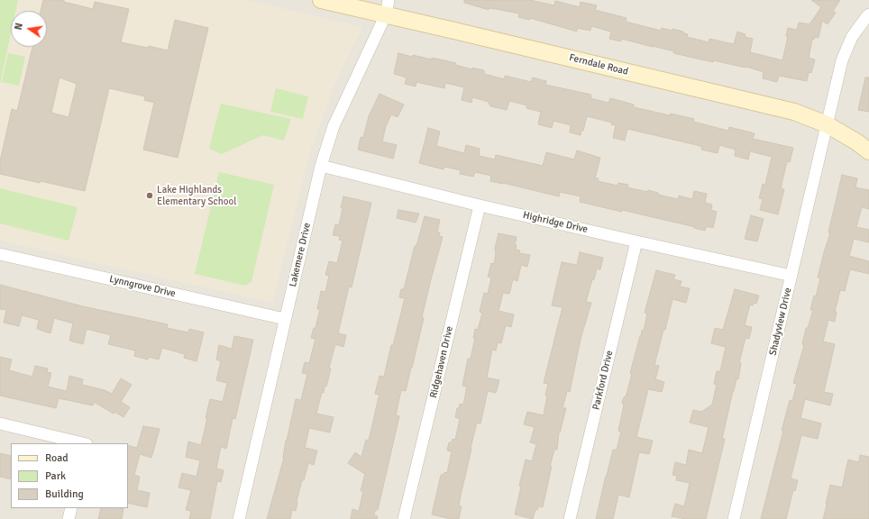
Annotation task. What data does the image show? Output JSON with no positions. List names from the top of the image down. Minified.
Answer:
{"streets":{"street":["Ferndale Road","Highridge Drive","Lakemere Drive","Lynngrove Drive","Shadyview Drive","Ridgehaven Drive","Parkford Drive"]},"crossings":[["Ferndale Road","Lakemere Drive"],["Ferndale Road","Shadyview Drive"],["Highridge Drive","Lakemere Drive"],["Highridge Drive","Shadyview Drive"],["Highridge Drive","Ridgehaven Drive"],["Highridge Drive","Parkford Drive"],["Lakemere Drive","Lynngrove Drive"]],"places":["Lake Highlands Elementary School"],"legend":["Road","Park","Building"],"north":"left"}
